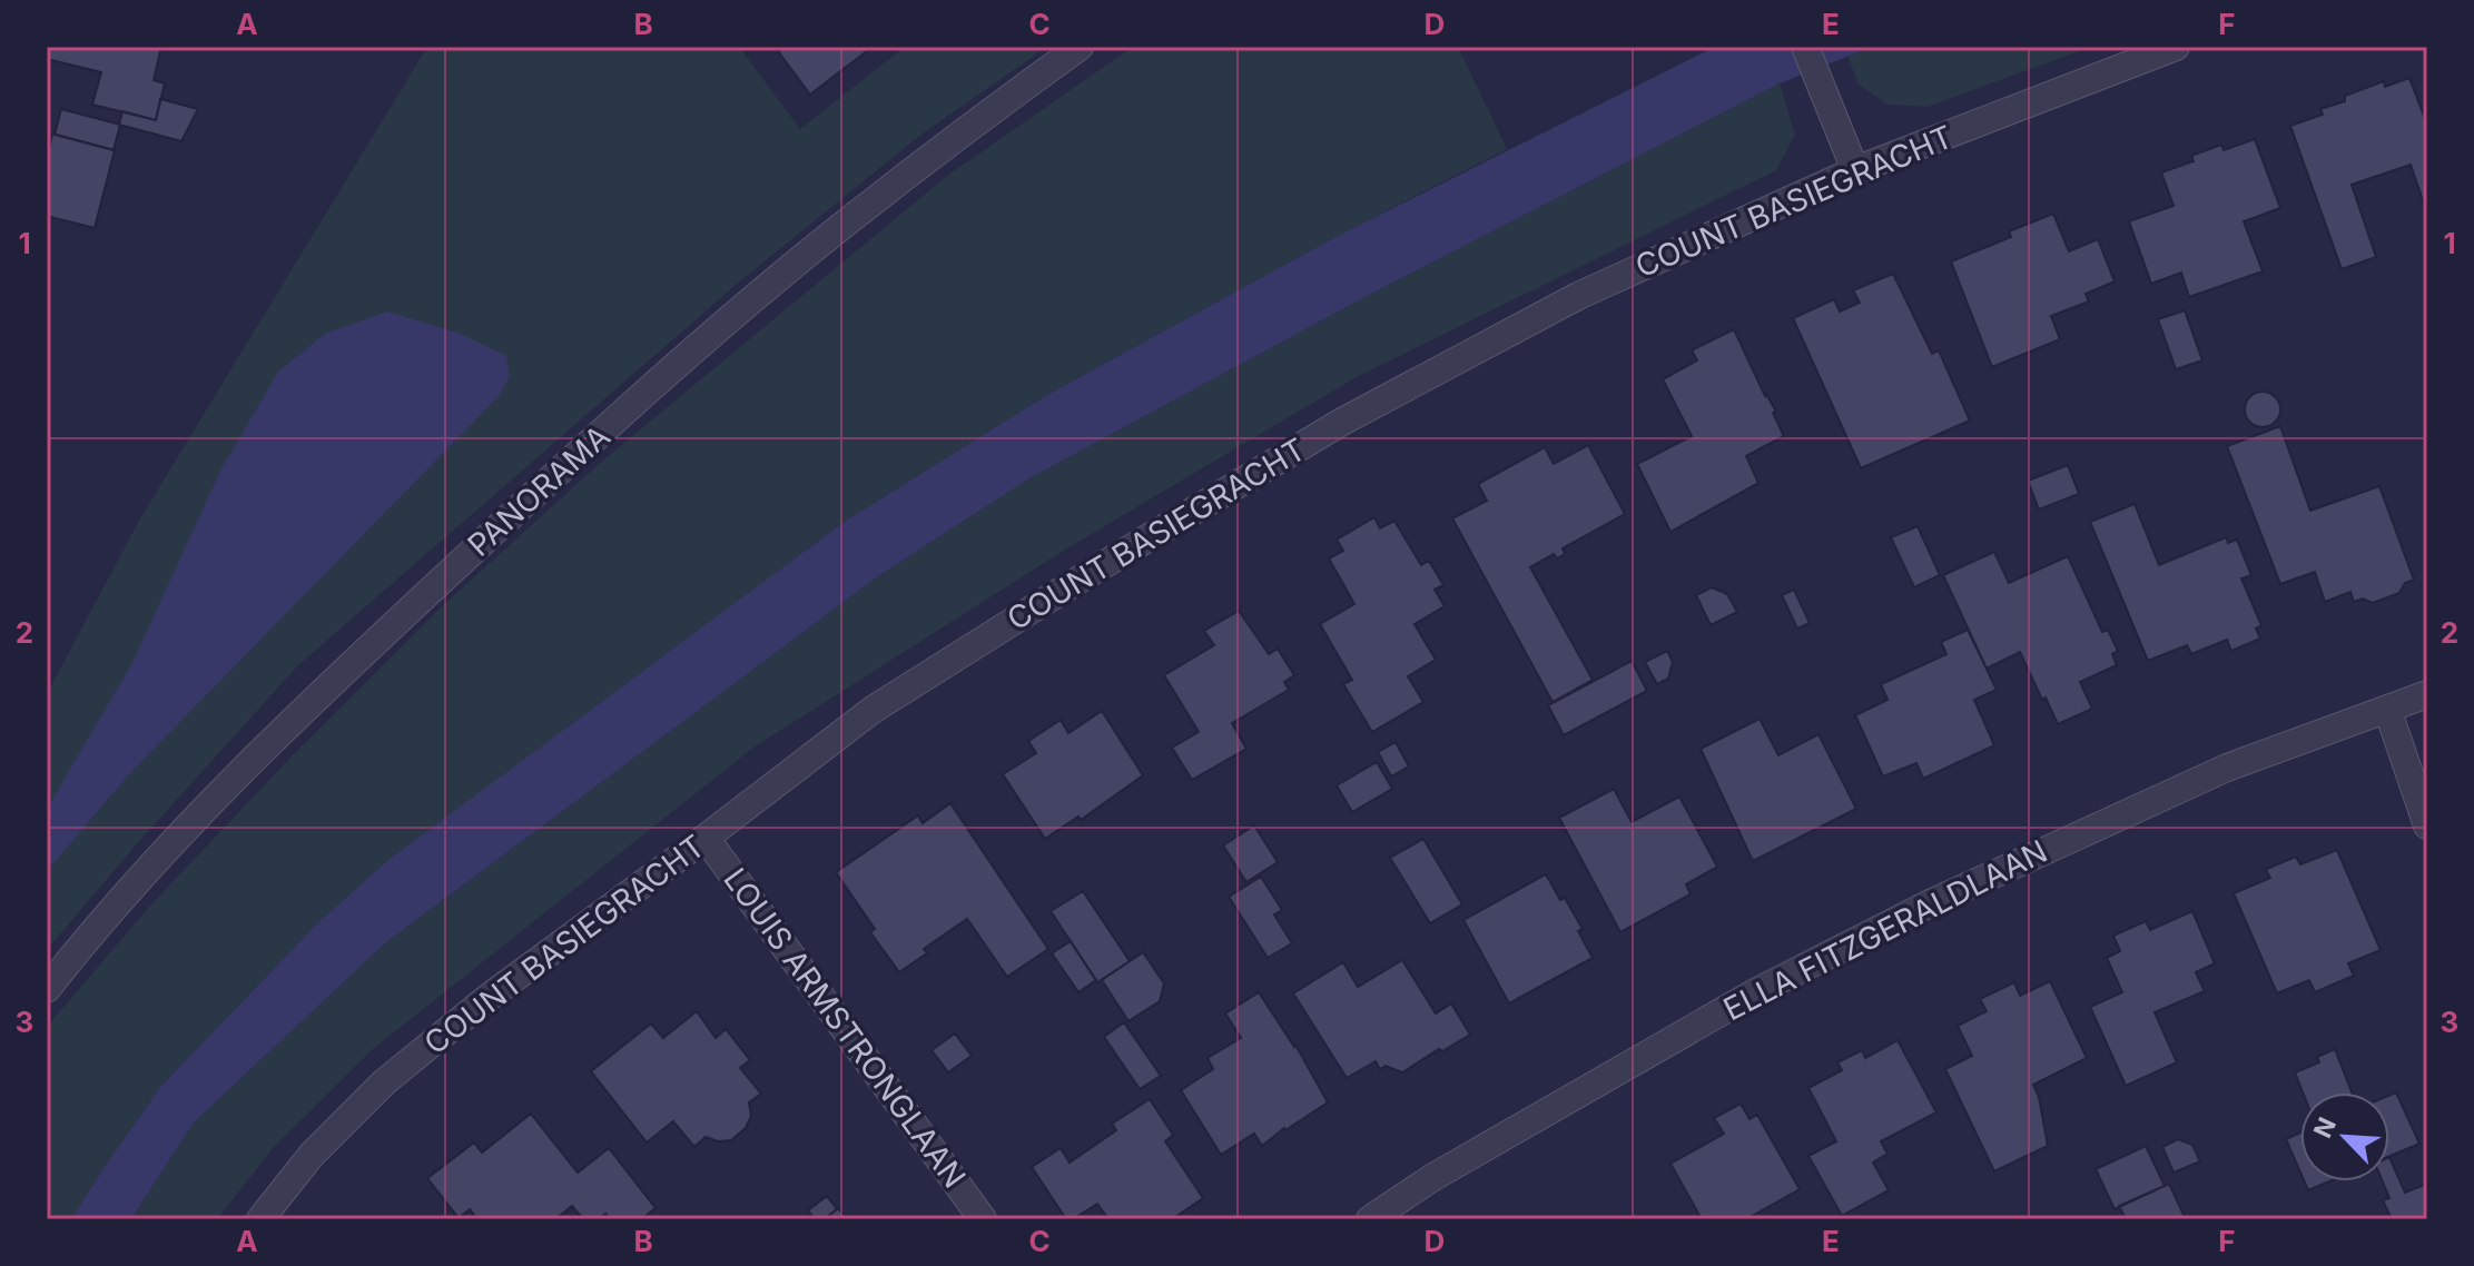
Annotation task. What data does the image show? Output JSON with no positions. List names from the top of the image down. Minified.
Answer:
{"streets":{"street":["COUNT BASIEGRACHT","PANORAMA","ELLA FITZGERALDLAAN","LOUIS ARMSTRONGLAAN"]},"crossings":[["COUNT BASIEGRACHT","LOUIS ARMSTRONGLAAN"]],"north":"top left","grid":{"columns":["A","B","C","D","E","F"],"rows":["1","2","3"]}}
